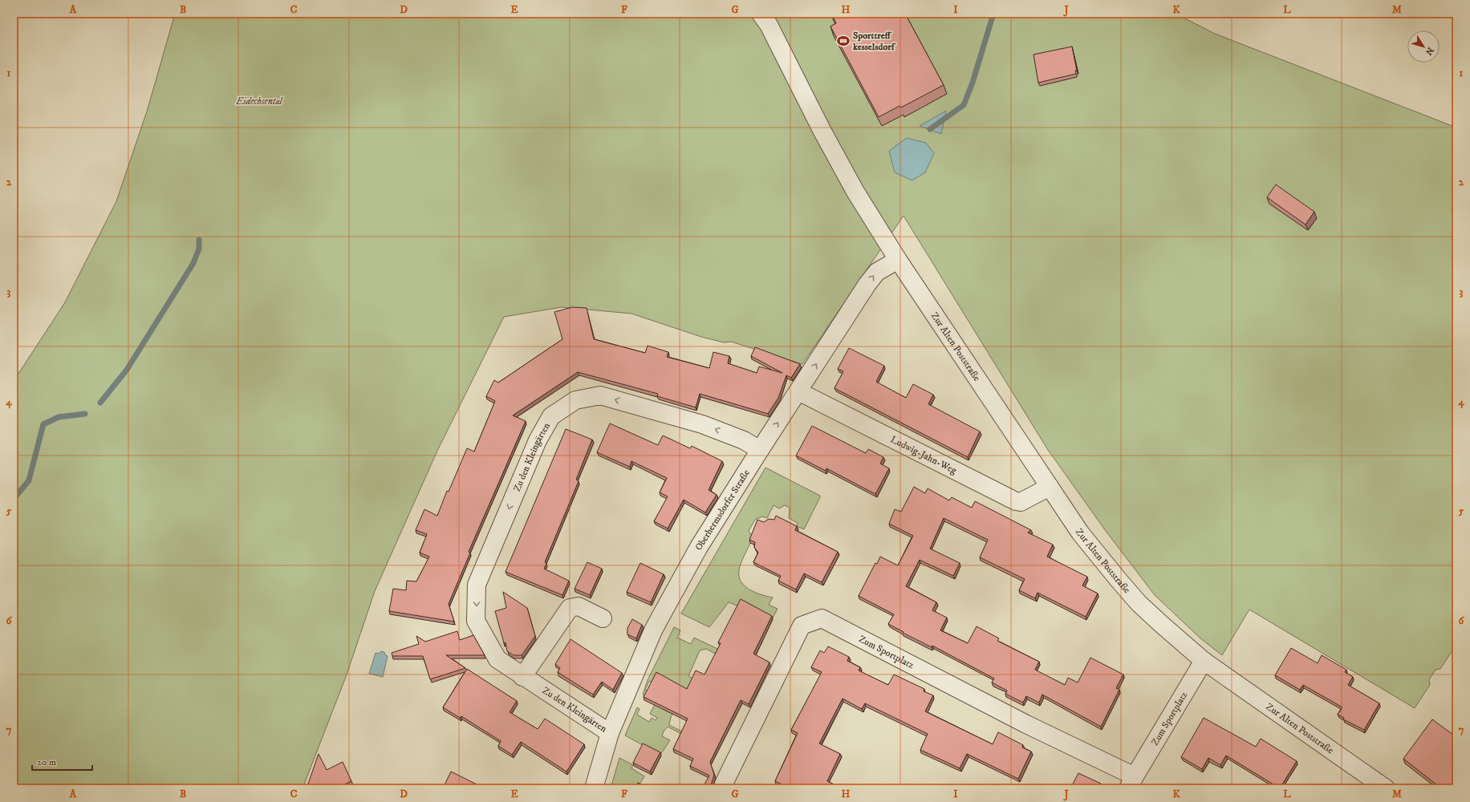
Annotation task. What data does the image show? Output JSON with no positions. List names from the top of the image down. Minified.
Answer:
{"streets":{"street":["Zur Alten Poststraße","Ludwig-Jahn-Weg","Zu den Kleingärten","Oberhermsdorfer Straße","Zum Sportplatz"]},"crossings":[["Zur Alten Poststraße","Ludwig-Jahn-Weg"],["Zur Alten Poststraße","Oberhermsdorfer Straße"],["Zur Alten Poststraße","Zum Sportplatz"],["Ludwig-Jahn-Weg","Oberhermsdorfer Straße"],["Zu den Kleingärten","Oberhermsdorfer Straße"]],"one_way":["Oberhermsdorfer Straße"],"parks":["Eidechsental"],"places":{"sports":["Sporttreff kesselsdorf"]},"scale_bar":"20 m","north":"bottom right","grid":{"columns":["A","B","C","D","E","F","G","H","I","J","K","L","M"],"rows":["1","2","3","4","5","6","7"]}}
